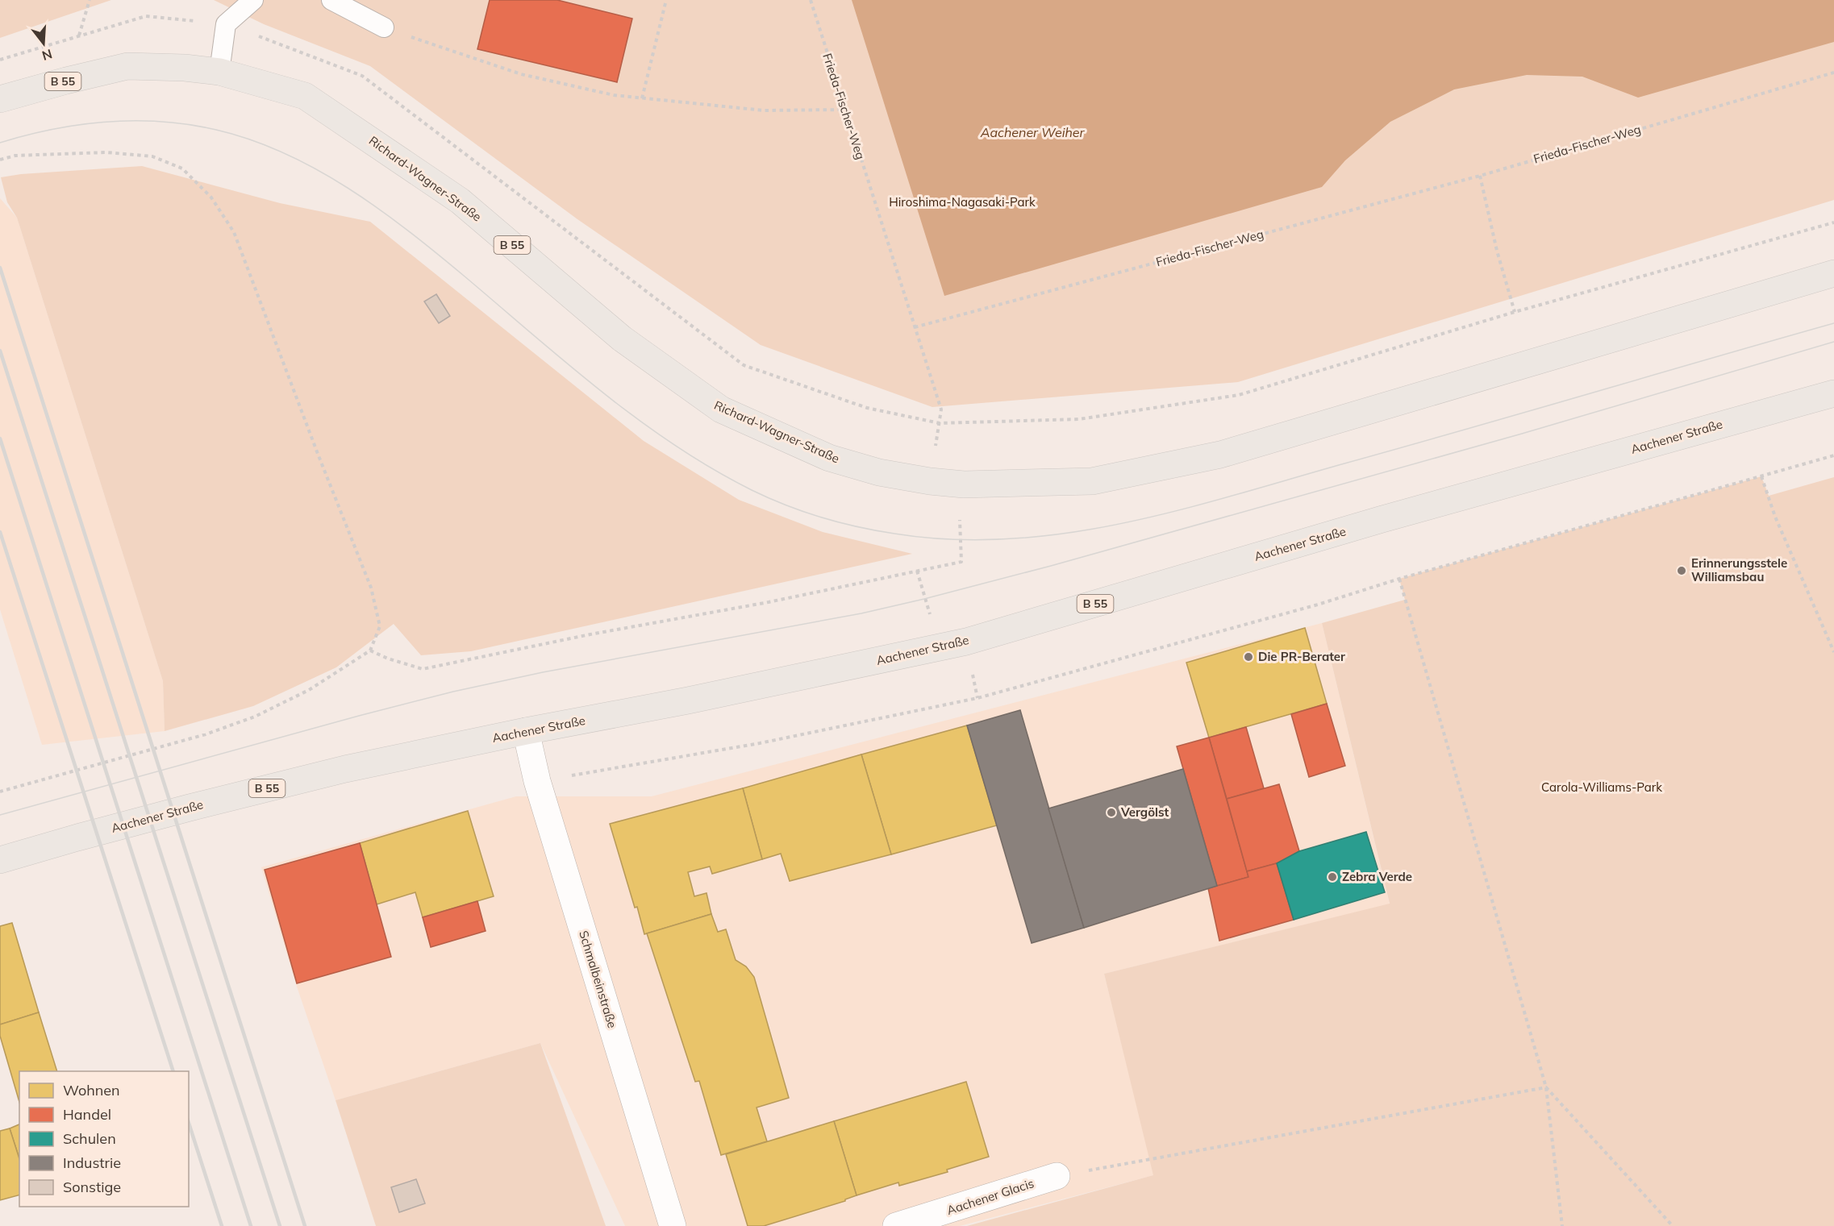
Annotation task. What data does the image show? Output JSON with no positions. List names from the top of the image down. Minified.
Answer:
{"streets":{"main road":["B 55","Richard-Wagner-Straße","Aachener Straße"],"street":["Schmalbeinstraße","Aachener Glacis"],"path":["Frieda-Fischer-Weg"]},"crossings":[["Aachener Straße","Schmalbeinstraße"]],"water":["Aachener Weiher"],"parks":["Hiroshima-Nagasaki-Park","Carola-Williams-Park"],"places":["Erinnerungsstele Williamsbau","Die PR-Berater","Vergölst","Zebra Verde"],"legend":["Wohnen","Handel","Schulen","Industrie","Sonstige"],"north":"bottom"}
